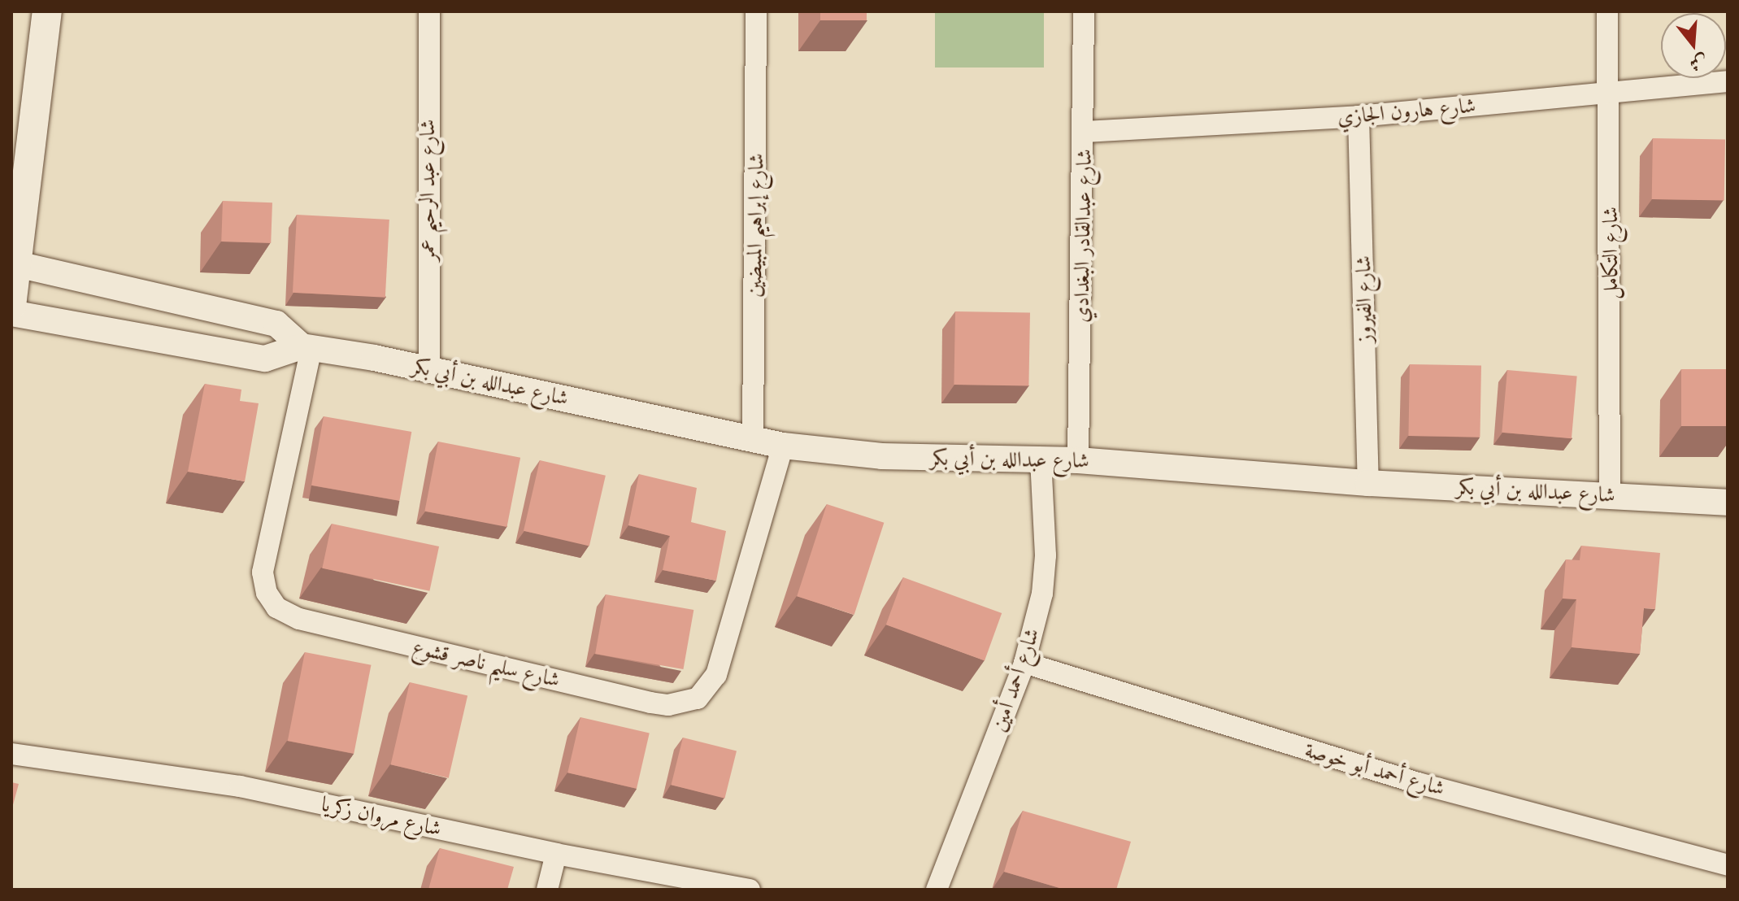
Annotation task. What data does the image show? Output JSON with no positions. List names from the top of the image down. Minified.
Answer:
{"streets":{"street":["شارع هارون الجازي","شارع عبد الرحيم عمر","شارع إبراهيم المبيضين","شارع عبدالقادر البغدادي","شارع التكامل","شارع الفيروز","شارع عبدالله بن أبي بكر","شارع سليم ناصر قشوع","شارع أحمد أمين","شارع أحمد أبو خوصة","شارع مروان زكريا"]},"crossings":[["شارع هارون الجازي","شارع عبدالقادر البغدادي"],["شارع هارون الجازي","شارع التكامل"],["شارع هارون الجازي","شارع الفيروز"],["شارع عبد الرحيم عمر","شارع عبدالله بن أبي بكر"],["شارع إبراهيم المبيضين","شارع عبدالله بن أبي بكر"],["شارع عبدالقادر البغدادي","شارع عبدالله بن أبي بكر"],["شارع التكامل","شارع عبدالله بن أبي بكر"],["شارع الفيروز","شارع عبدالله بن أبي بكر"],["شارع عبدالله بن أبي بكر","شارع سليم ناصر قشوع"],["شارع عبدالله بن أبي بكر","شارع أحمد أمين"],["شارع أحمد أمين","شارع أحمد أبو خوصة"]],"north":"bottom"}
